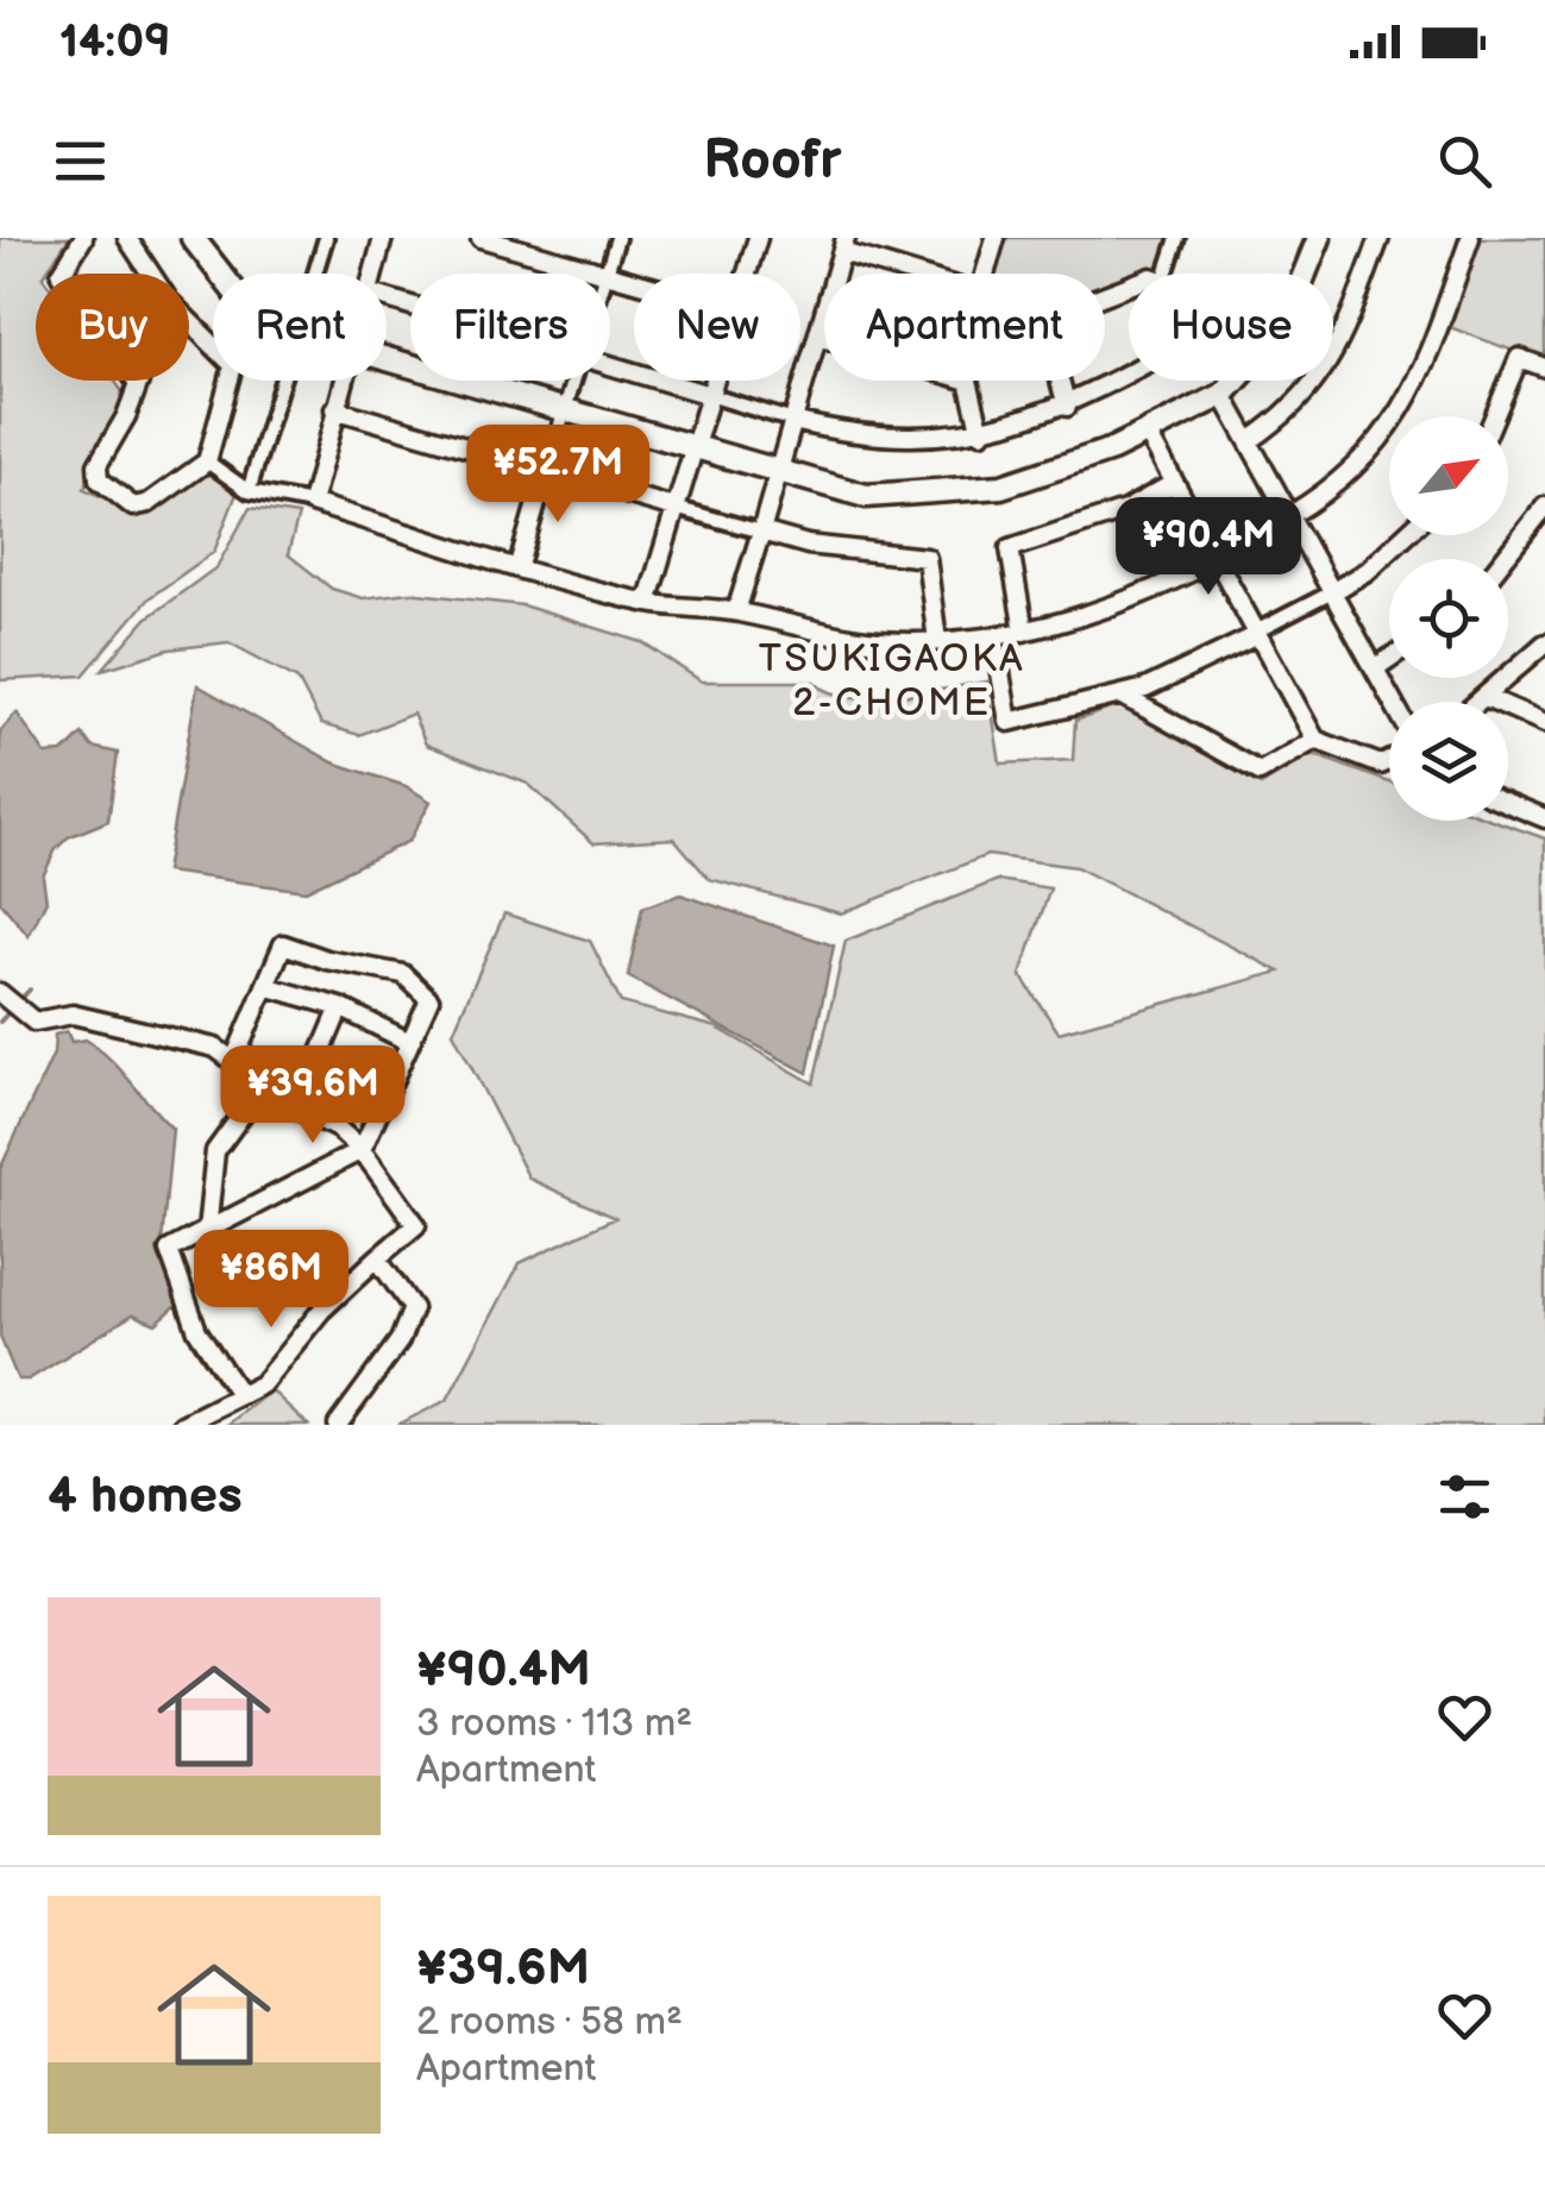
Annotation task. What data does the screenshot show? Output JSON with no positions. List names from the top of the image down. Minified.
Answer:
{"districts":["TSUKIGAOKA 2-CHOME"],"north":"top right","page":{"status":"14:09","header":"Roofr","chip":["Buy","Rent","Filters","New","Apartment","House"],"price":["¥52.7M","¥90.4M","¥39.6M","¥86M"],"heading":"4 homes","list":[{"name":"¥90.4M","note":"3 rooms · 113 m² · Apartment"},{"name":"¥39.6M","note":"2 rooms · 58 m² · Apartment"}]}}
